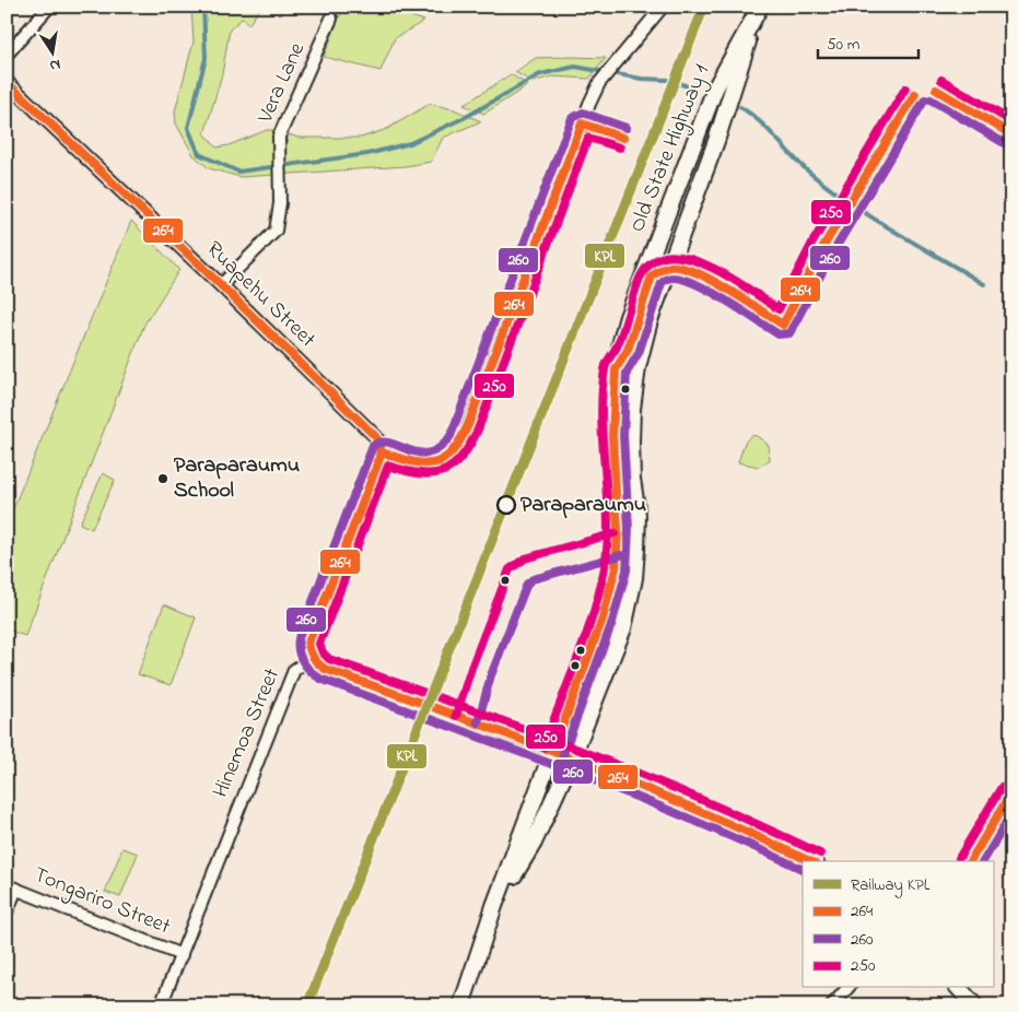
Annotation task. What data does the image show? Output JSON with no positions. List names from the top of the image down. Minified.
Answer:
{"streets":{"main road":["Old State Highway 1"],"street":["Vera Lane","Ruapehu Street","Hinemoa Street","Tongariro Street"]},"crossings":[["Vera Lane","Ruapehu Street"],["Ruapehu Street","Hinemoa Street"],["Hinemoa Street","Tongariro Street"]],"places":["Paraparaumu School","Paraparaumu"],"lines":["rail line KPL","transit line 250","transit line 264","transit line 260"],"legend":["Railway KPL","264","260","250"],"scale_bar":"50 m","north":"bottom"}
